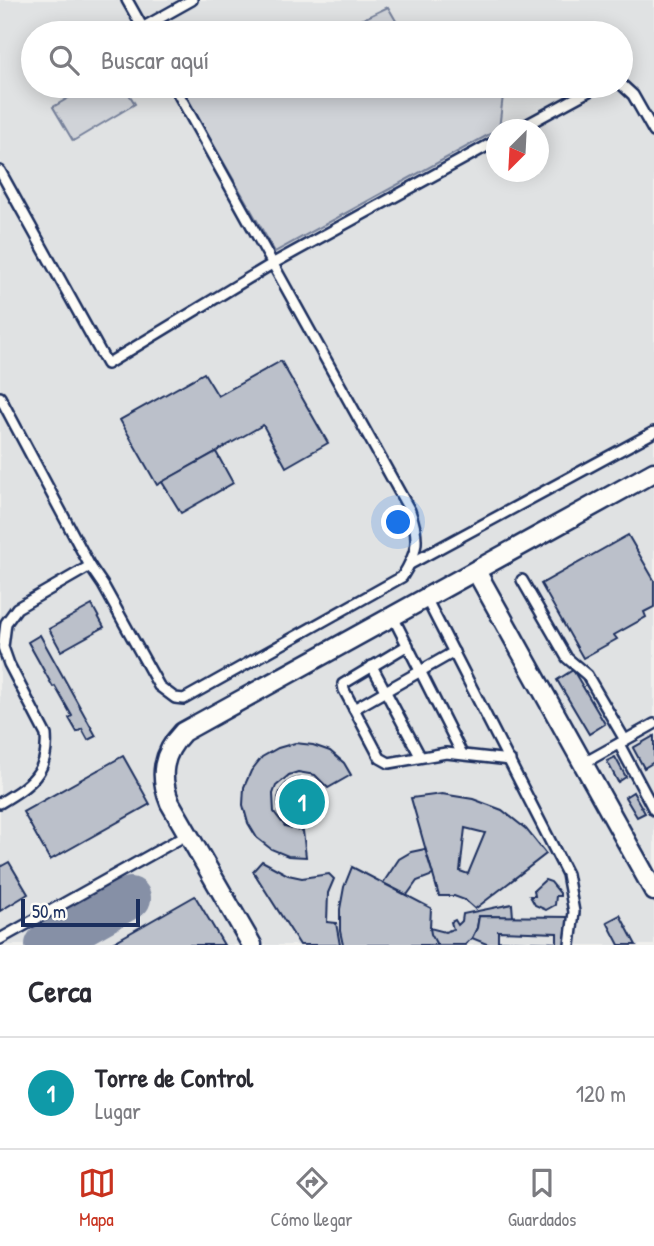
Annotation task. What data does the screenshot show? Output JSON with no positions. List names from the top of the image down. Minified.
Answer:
{"scale_bar":"50 m","north":"bottom left","page":{"search":"Buscar aquí","pins":"1","scale":"50 m","heading":"Cerca","list":[{"mark":"1","name":"Torre de Control","note":"Lugar","value":"120 m"}],"nav":["Mapa","Cómo llegar","Guardados"]}}
